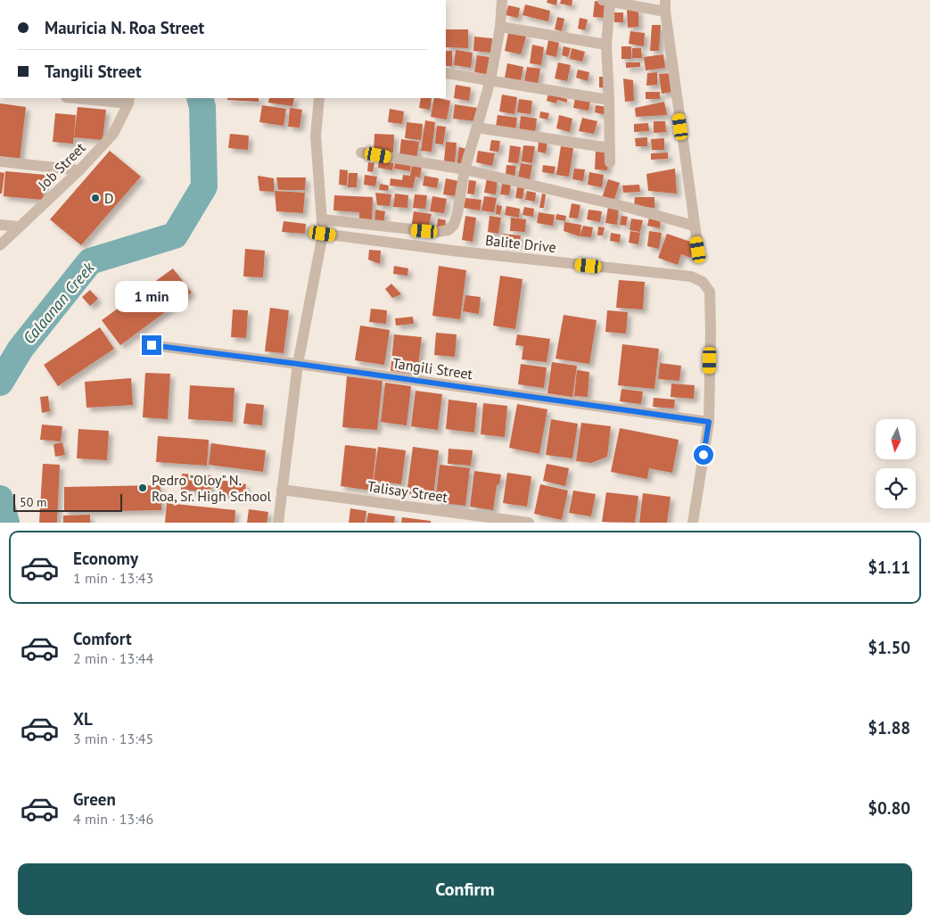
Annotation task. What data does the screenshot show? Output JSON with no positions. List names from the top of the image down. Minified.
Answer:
{"streets":{"street":["Job Street","Balite Drive","Tangili Street","Talisay Street"]},"crossings":[["Balite Drive","Tangili Street"]],"water":["Calaanan Creek"],"places":["D","Pedro \"Oloy\" N. Roa, Sr. High School"],"scale_bar":"50 m","north":"bottom","page":{"banner":["Mauricia N. Roa Street","Tangili Street"],"bubble":"1 min","scale":"50 m","list":[{"name":"Economy","note":"1 min · 13:43","value":"$1.11"},{"name":"Comfort","note":"2 min · 13:44","value":"$1.50"},{"name":"XL","note":"3 min · 13:45","value":"$1.88"},{"name":"Green","note":"4 min · 13:46","value":"$0.80"}],"buttons":"Confirm"}}
